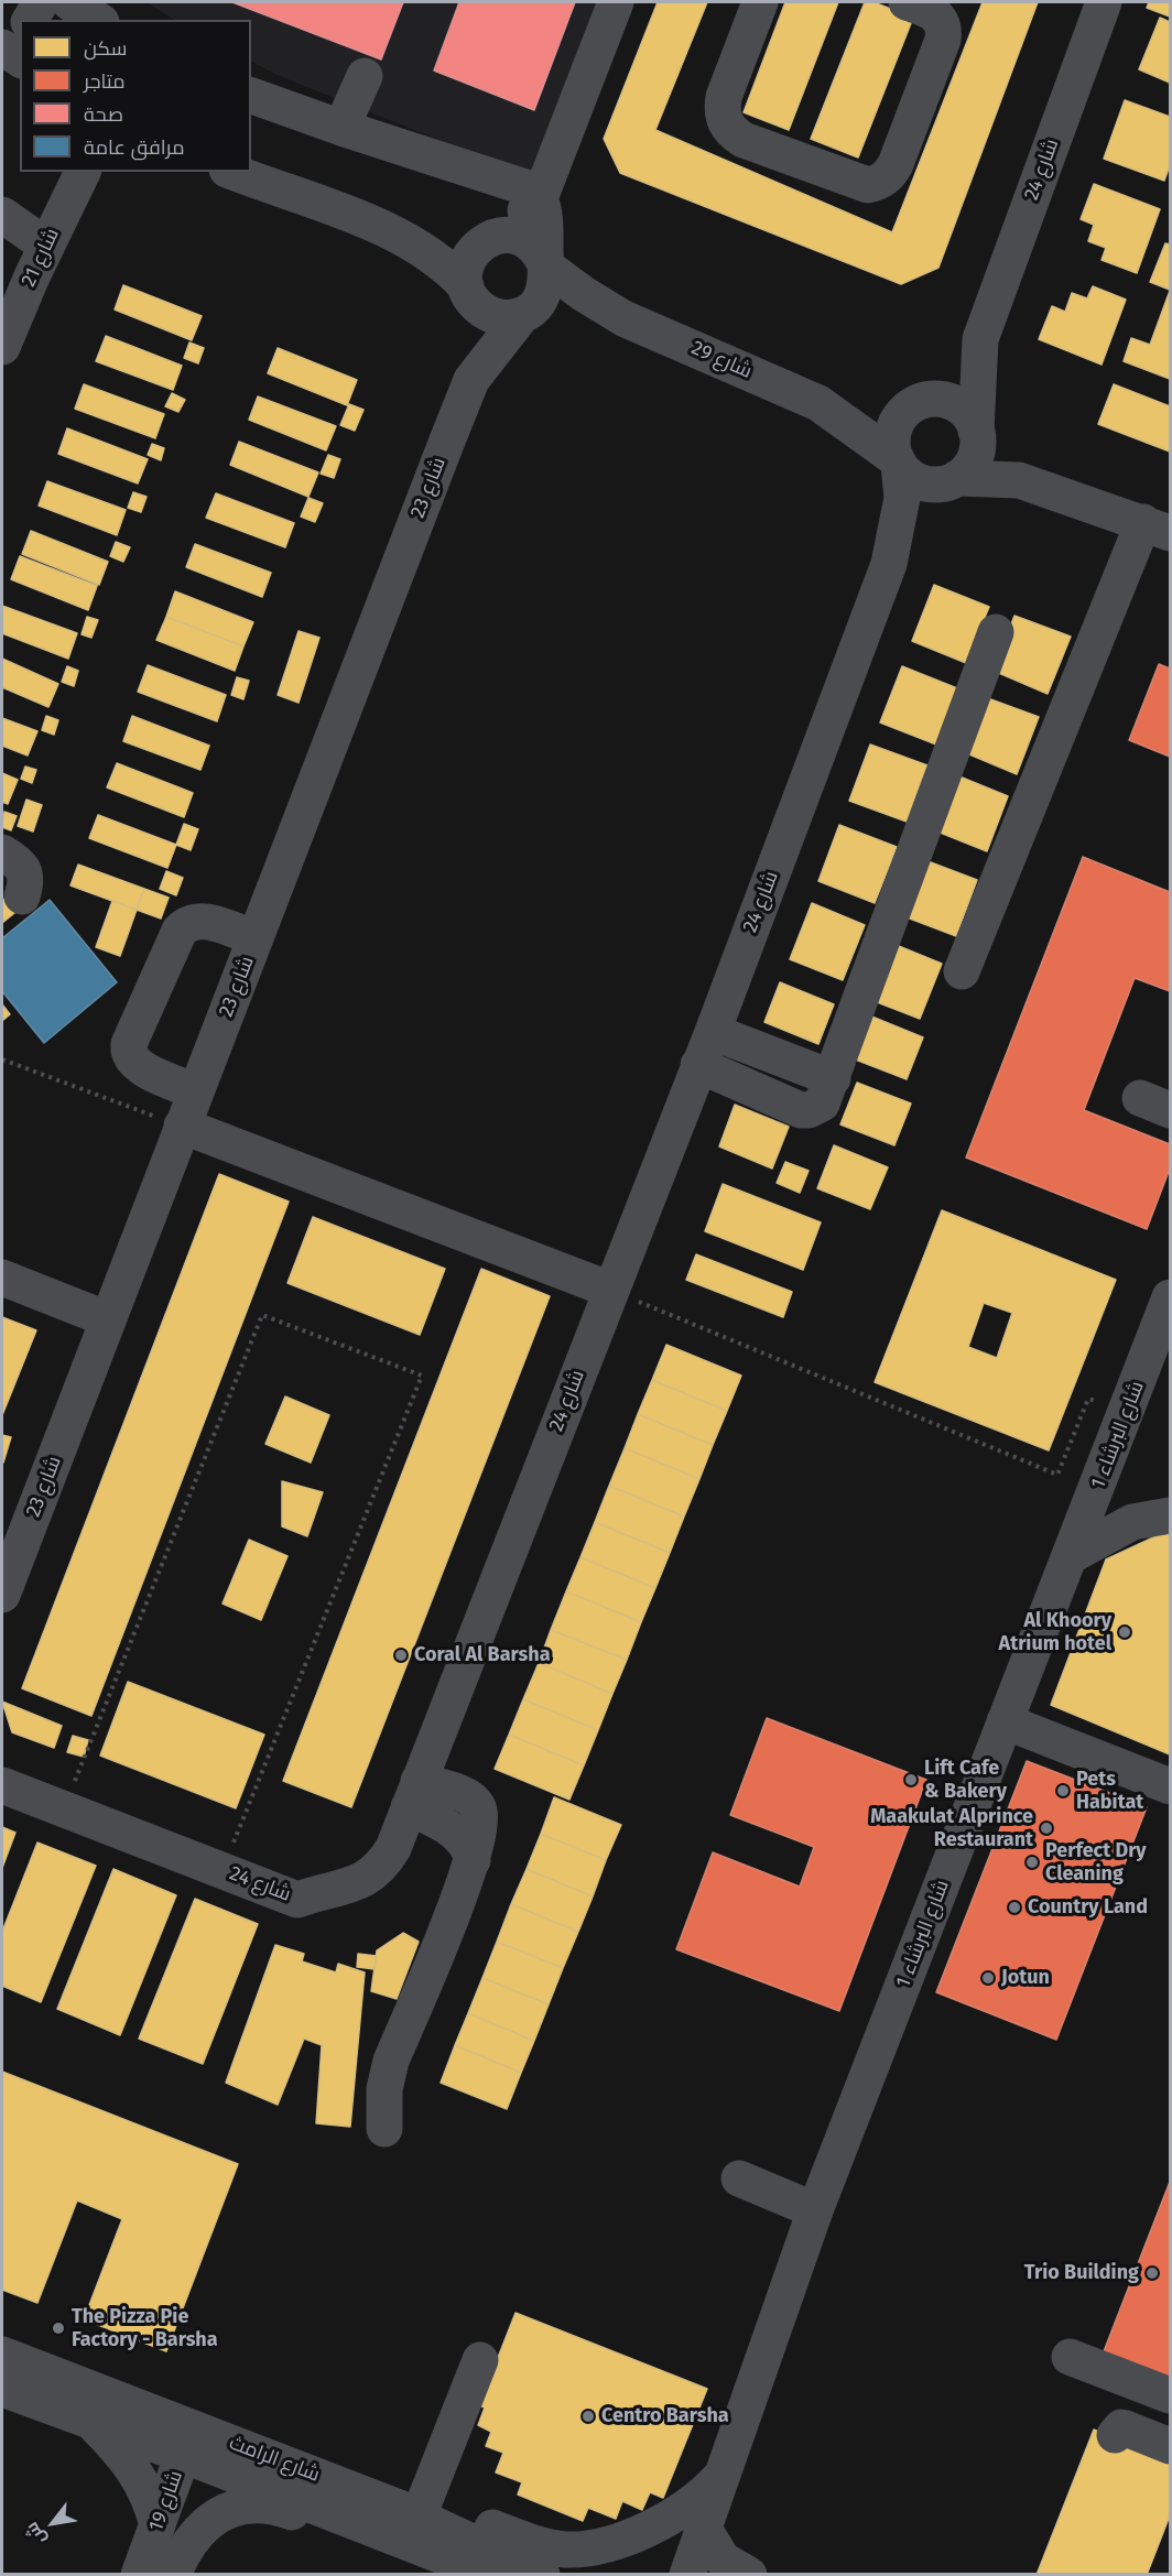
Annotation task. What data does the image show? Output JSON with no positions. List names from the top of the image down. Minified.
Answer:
{"streets":{"street":["شارع 24","شارع 21","شارع 29","شارع 23","شارع البرشاء 1","شارع الرامث","شارع 19"]},"crossings":[["شارع 24","شارع 29"],["شارع 29","شارع 23"],["شارع الرامث","شارع 19"]],"places":["Al Khoory Atrium hotel","Coral Al Barsha","Lift Cafe & Bakery","Pets Habitat","Maakulat Alprince Restaurant","Perfect Dry Cleaning","Country Land","Jotun","Trio Building","The Pizza Pie Factory - Barsha","Centro Barsha"],"legend":["سكن","متاجر","صحة","مرافق عامة"],"north":"bottom left"}
